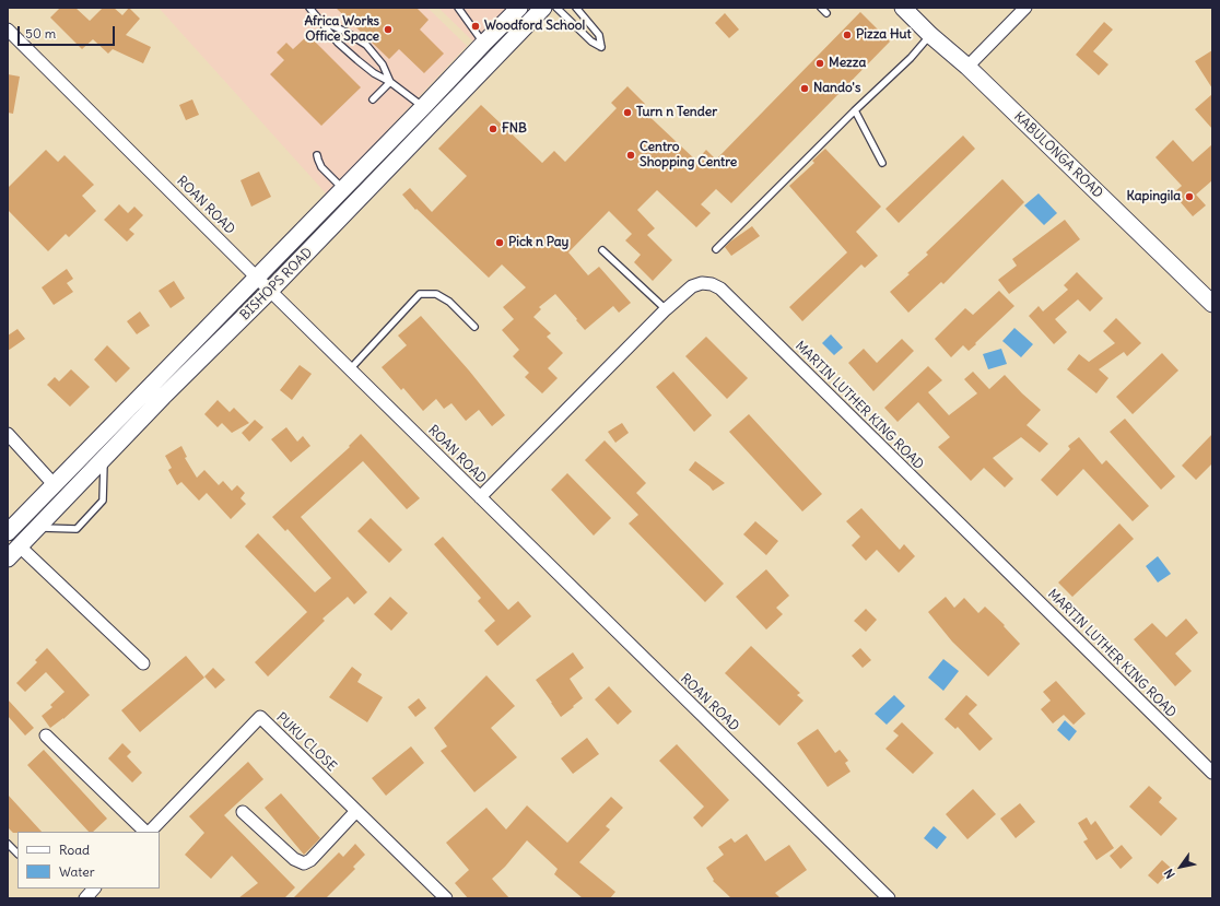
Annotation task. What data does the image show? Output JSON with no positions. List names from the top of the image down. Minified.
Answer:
{"streets":{"main road":["KABULONGA ROAD","BISHOPS ROAD"],"street":["ROAN ROAD","MARTIN LUTHER KING ROAD","PUKU CLOSE"]},"crossings":[["ROAN ROAD","BISHOPS ROAD"],["ROAN ROAD","MARTIN LUTHER KING ROAD"]],"places":["Woodford School","Africa Works Office Space","Pizza Hut","Mezza","Nando's","Turn n Tender","FNB","Centro Shopping Centre","Kapingila","Pick n Pay"],"legend":["Road","Water"],"scale_bar":"50 m","north":"bottom left"}
